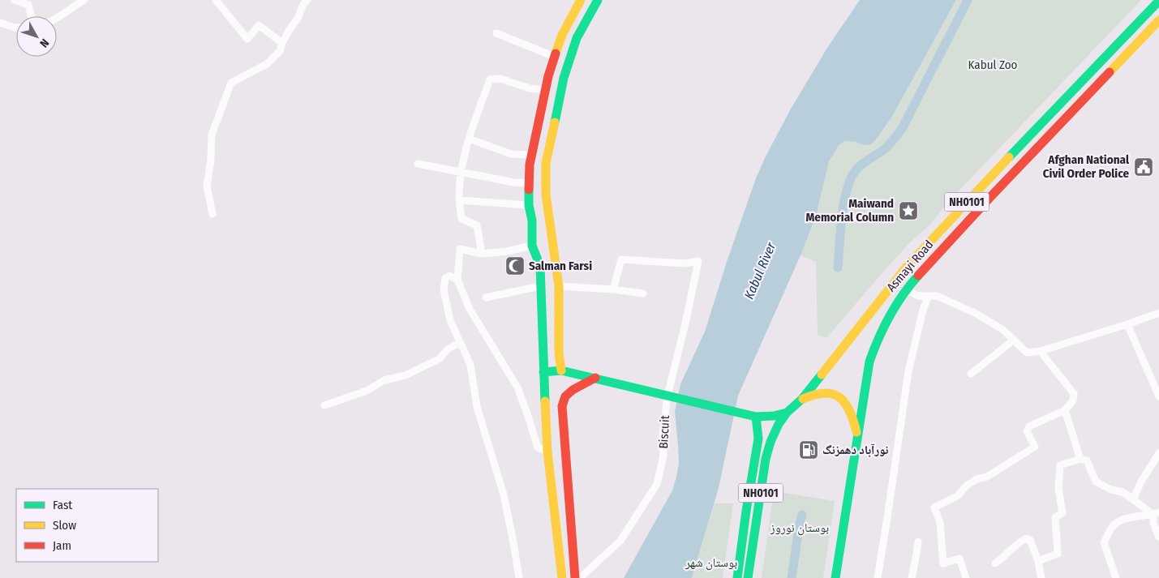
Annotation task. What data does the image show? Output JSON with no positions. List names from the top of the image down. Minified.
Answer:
{"streets":{"main road":["NH0101","Asmayi Road"],"street":["Biscuit"]},"crossings":[["NH0101","Asmayi Road"]],"water":["Kabul River"],"parks":["Kabul Zoo","بوستان نوروز","بوستان شهر"],"places":{"public building":["Afghan National Civil Order Police"],"place":["Maiwand Memorial Column"],"mosque":["Salman Farsi"],"fuel station":["نورآباد دهمزنگ"]},"legend":["Fast","Slow","Jam"],"north":"bottom right"}
